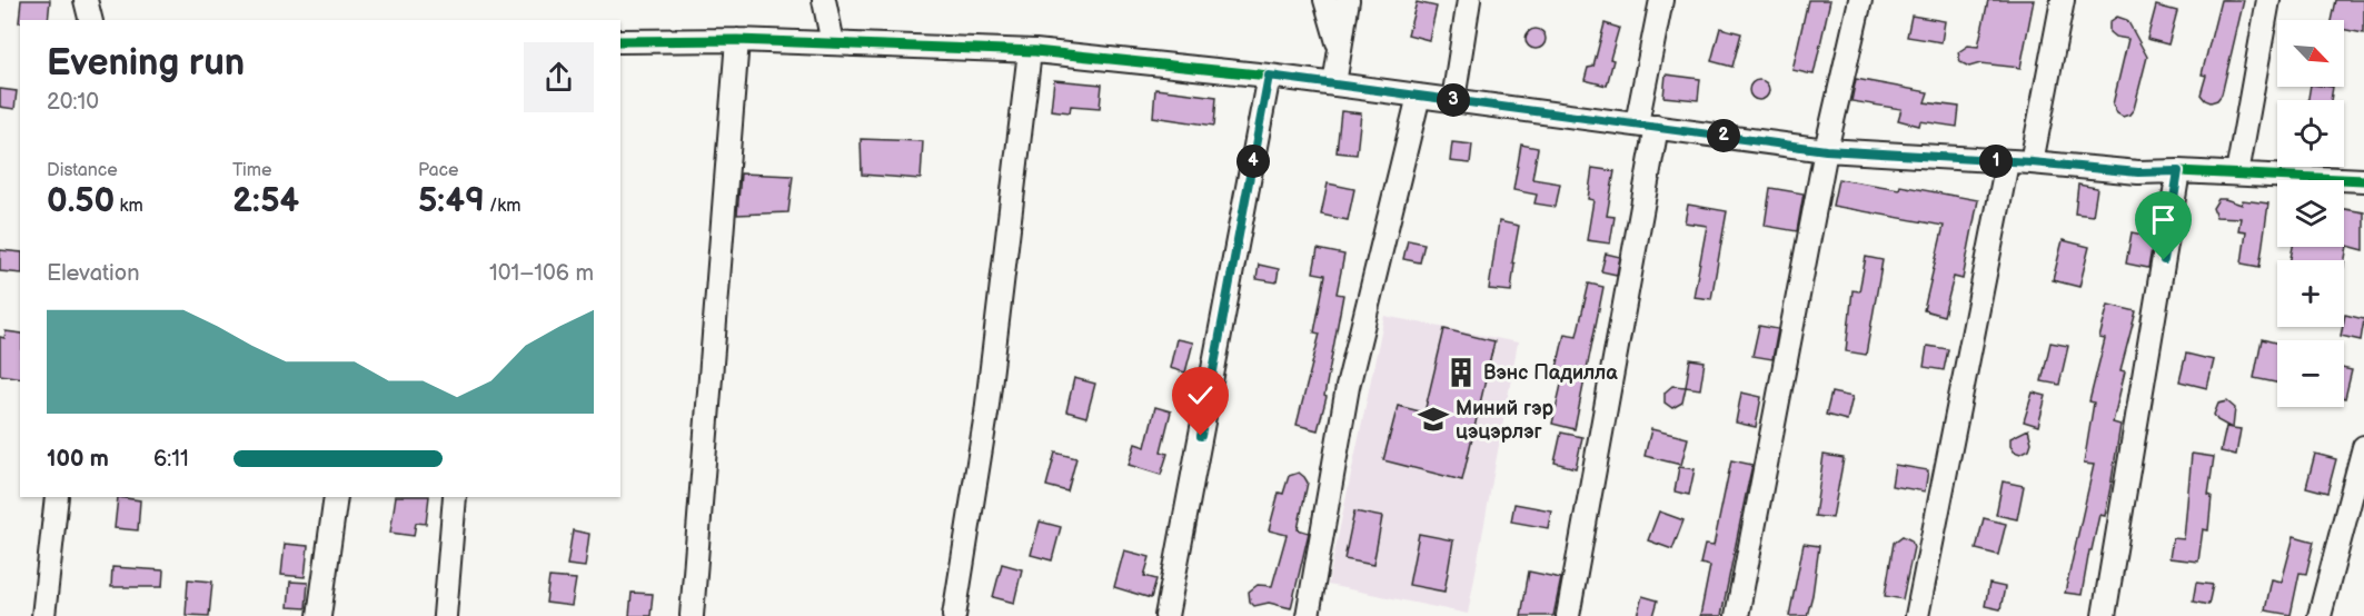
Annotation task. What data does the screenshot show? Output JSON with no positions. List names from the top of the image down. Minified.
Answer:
{"places":{"building":["Вэнс Падилла"],"school or university":["Миний гэр цэцэрлэг"]},"north":"bottom right","page":{"map_buttons":["+","−"],"heading":["Evening run","20:10"],"pins":["3","2","1","4"],"stats":[["Distance","0.50 km"],["Time","2:54"],["Pace","5:49 /km"]],"chart":["Elevation","101–106 m"],"list":[{"name":"100 m","note":"6:11"}]}}
